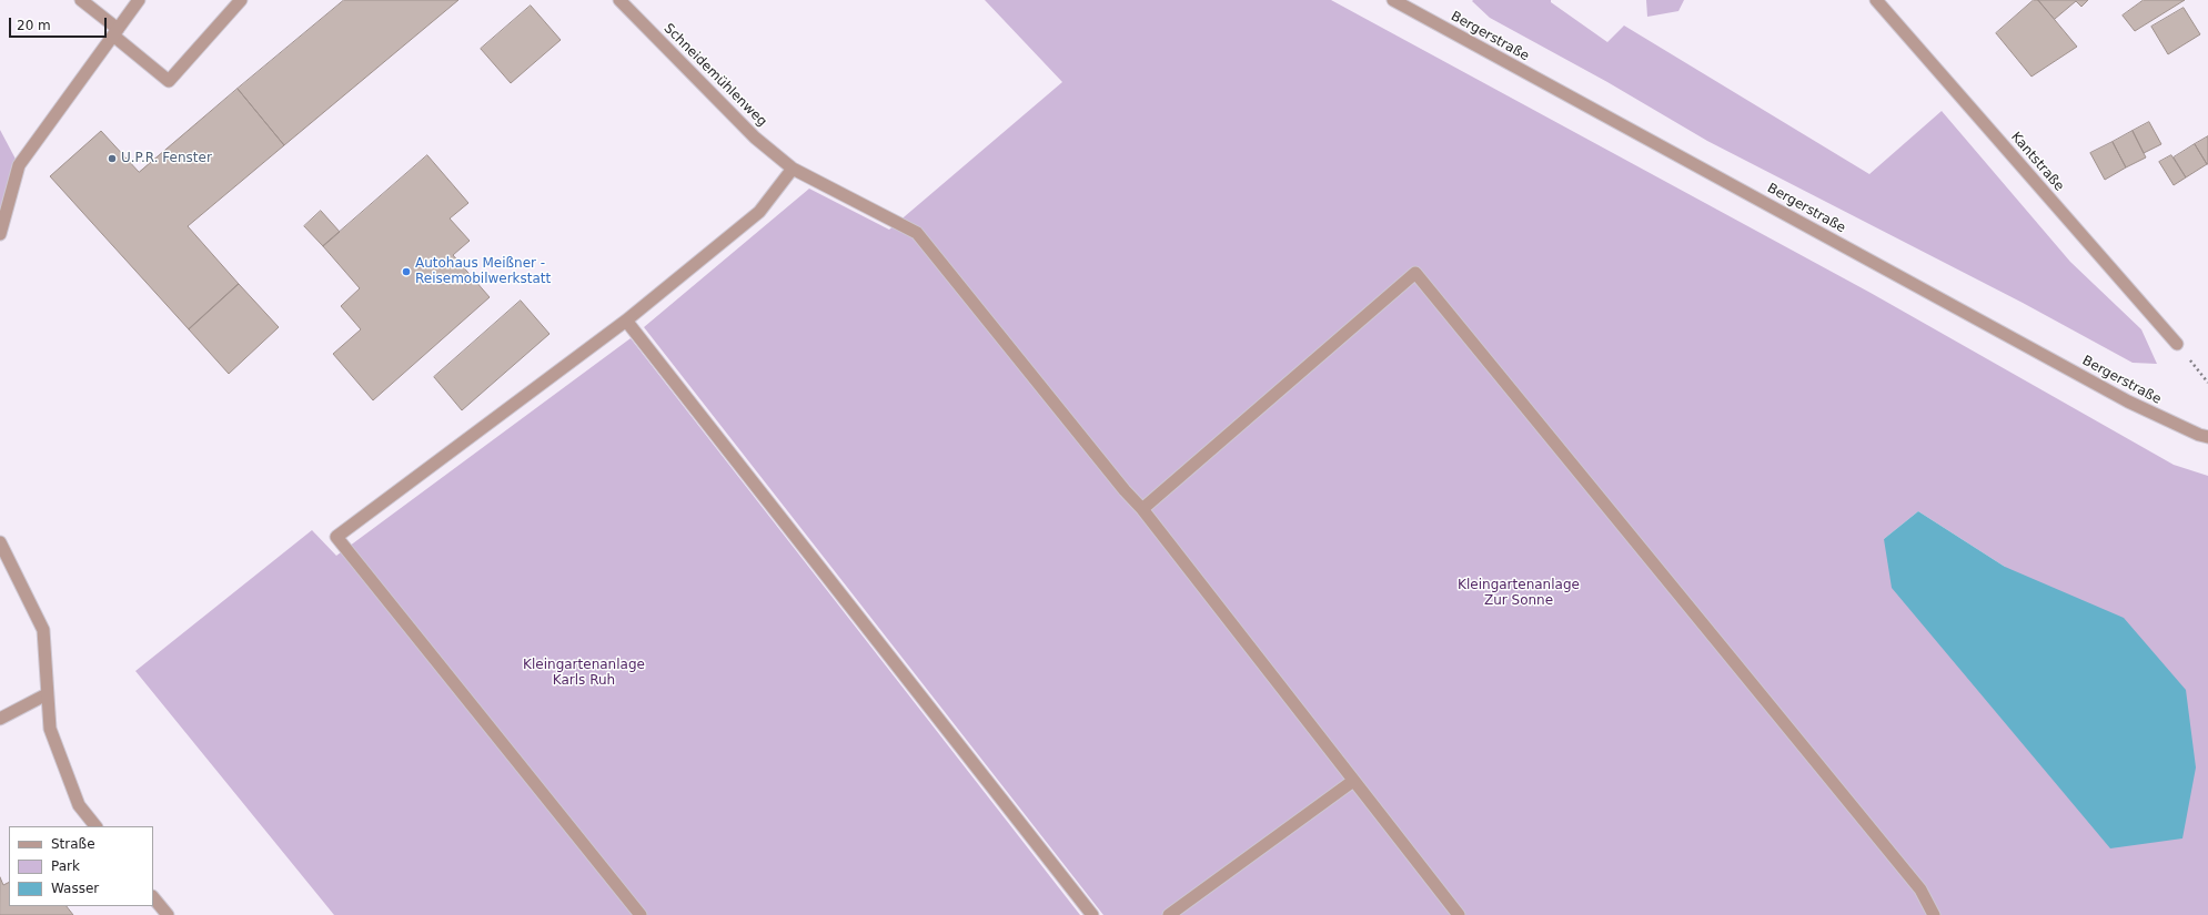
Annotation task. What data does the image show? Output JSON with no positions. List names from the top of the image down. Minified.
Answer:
{"streets":{"street":["Bergerstraße","Schneidemühlenweg","Kantstraße"]},"parks":["Kleingartenanlage Zur Sonne","Kleingartenanlage Karls Ruh"],"places":["U.P.R. Fenster","Autohaus Meißner - Reisemobilwerkstatt"],"legend":["Straße","Park","Wasser"],"scale_bar":"20 m"}
